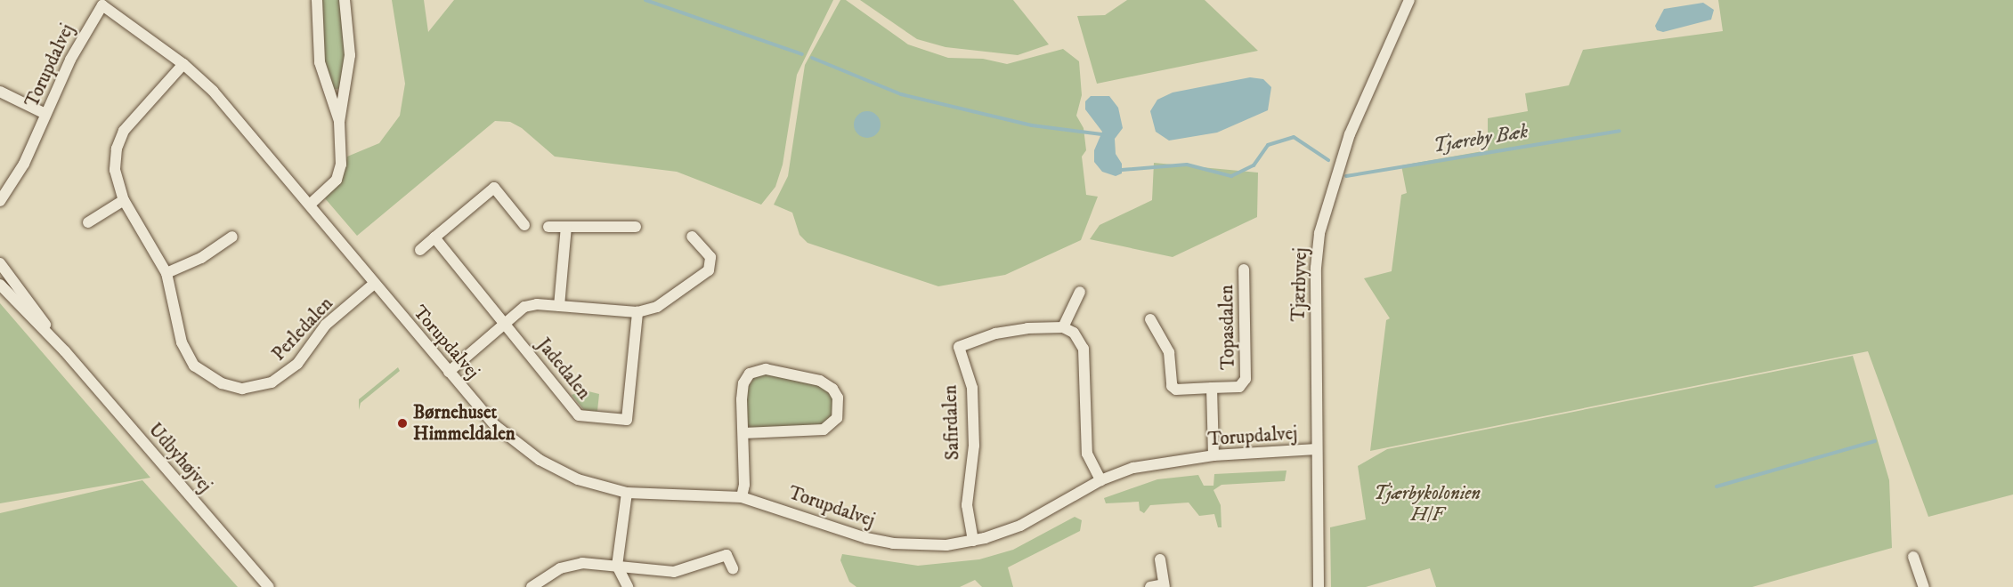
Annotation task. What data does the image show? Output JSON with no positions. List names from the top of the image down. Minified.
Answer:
{"streets":{"street":["Torupdalvej","Tjærbyvej","Topasdalen","Perledalen","Jadedalen","Safirdalen","Udbyhøjvej"]},"crossings":[["Torupdalvej","Tjærbyvej"],["Torupdalvej","Topasdalen"],["Torupdalvej","Perledalen"],["Torupdalvej","Safirdalen"]],"water":["Tjæreby Bæk"],"parks":["Tjærbykolonien H/F"],"places":["Børnehuset Himmeldalen"]}
